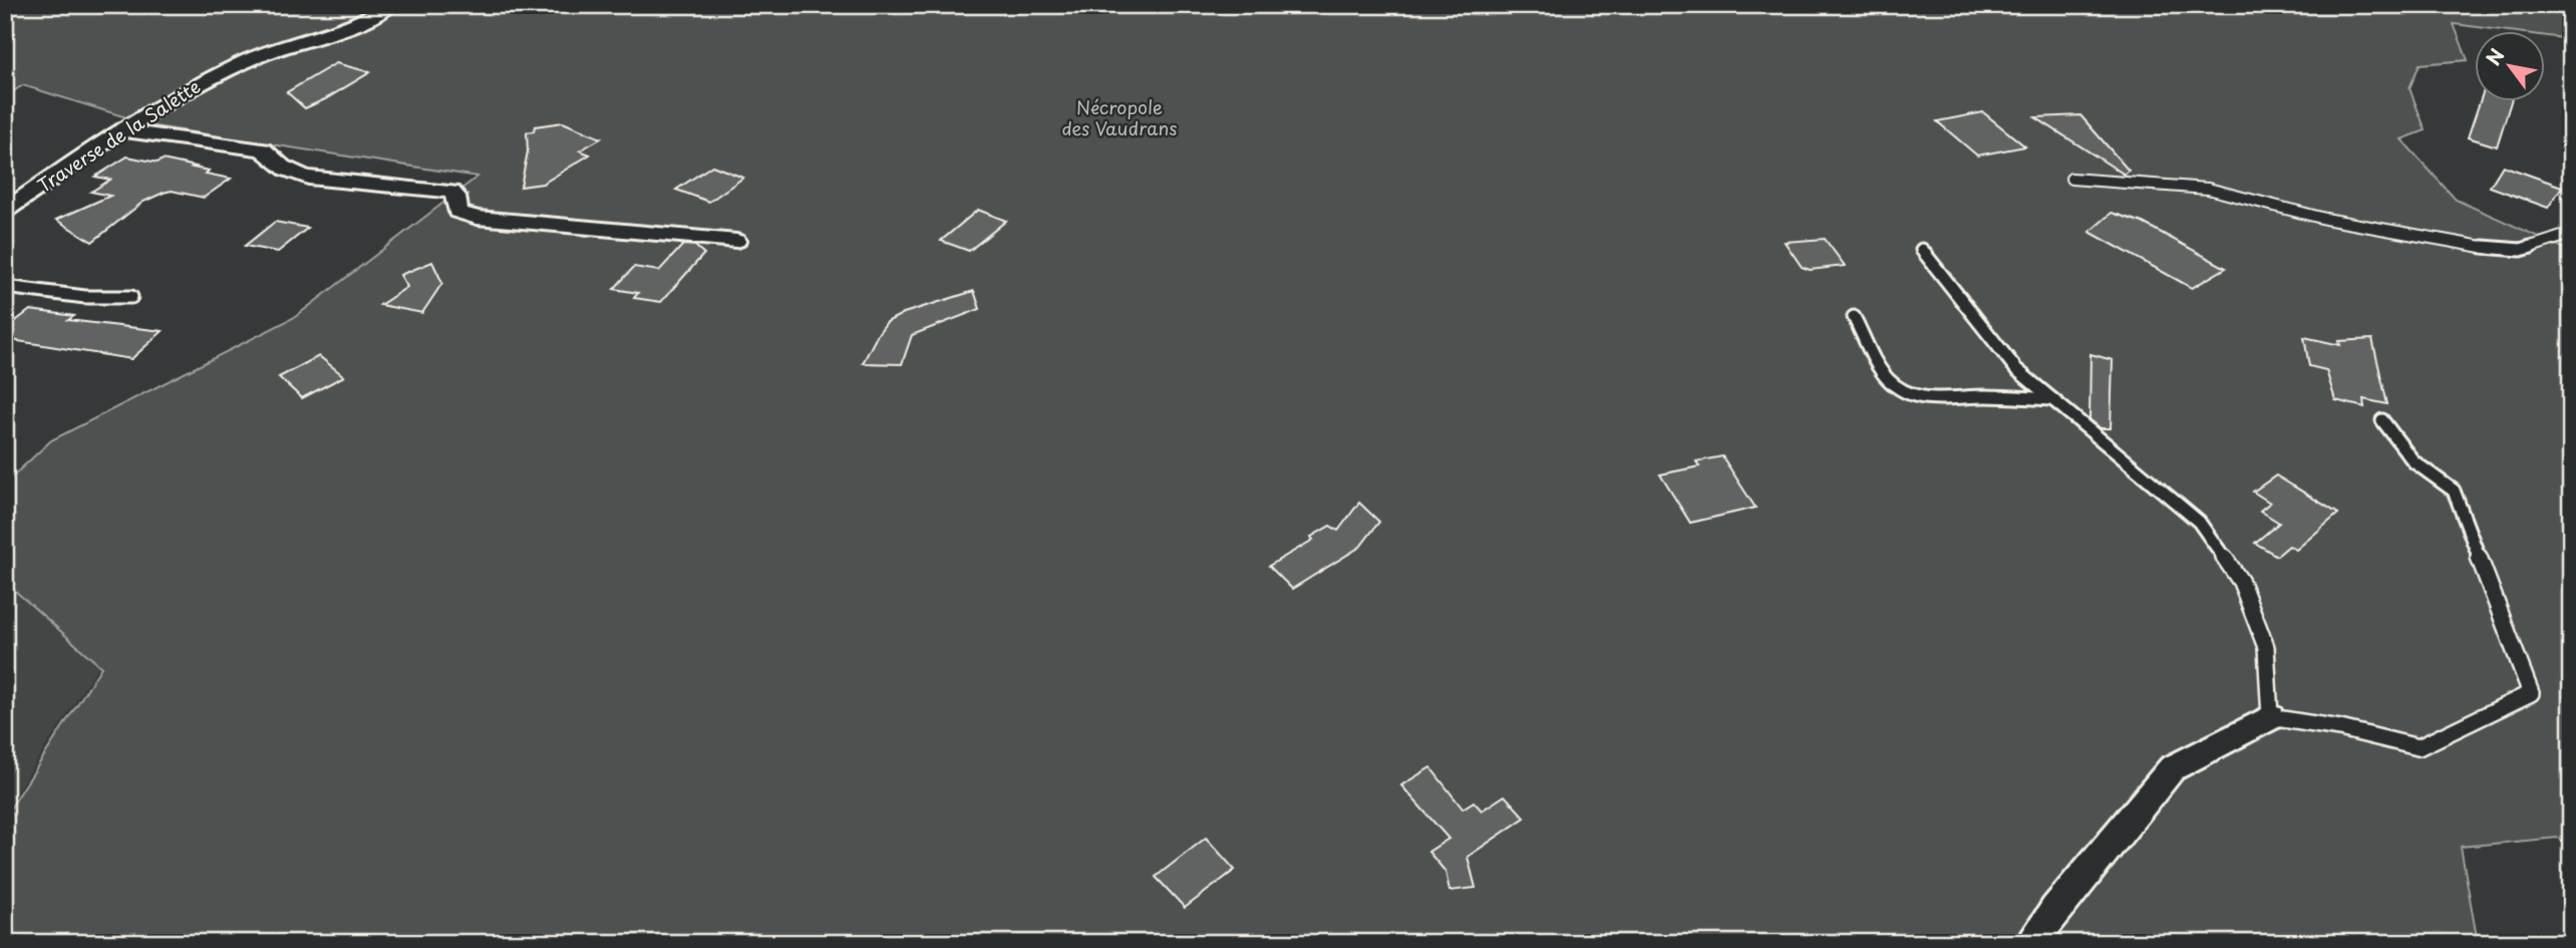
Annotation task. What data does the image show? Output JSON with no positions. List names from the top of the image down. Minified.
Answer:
{"streets":{"street":["Traverse de la Salette"]},"parks":["Nécropole des Vaudrans"],"north":"top left"}
